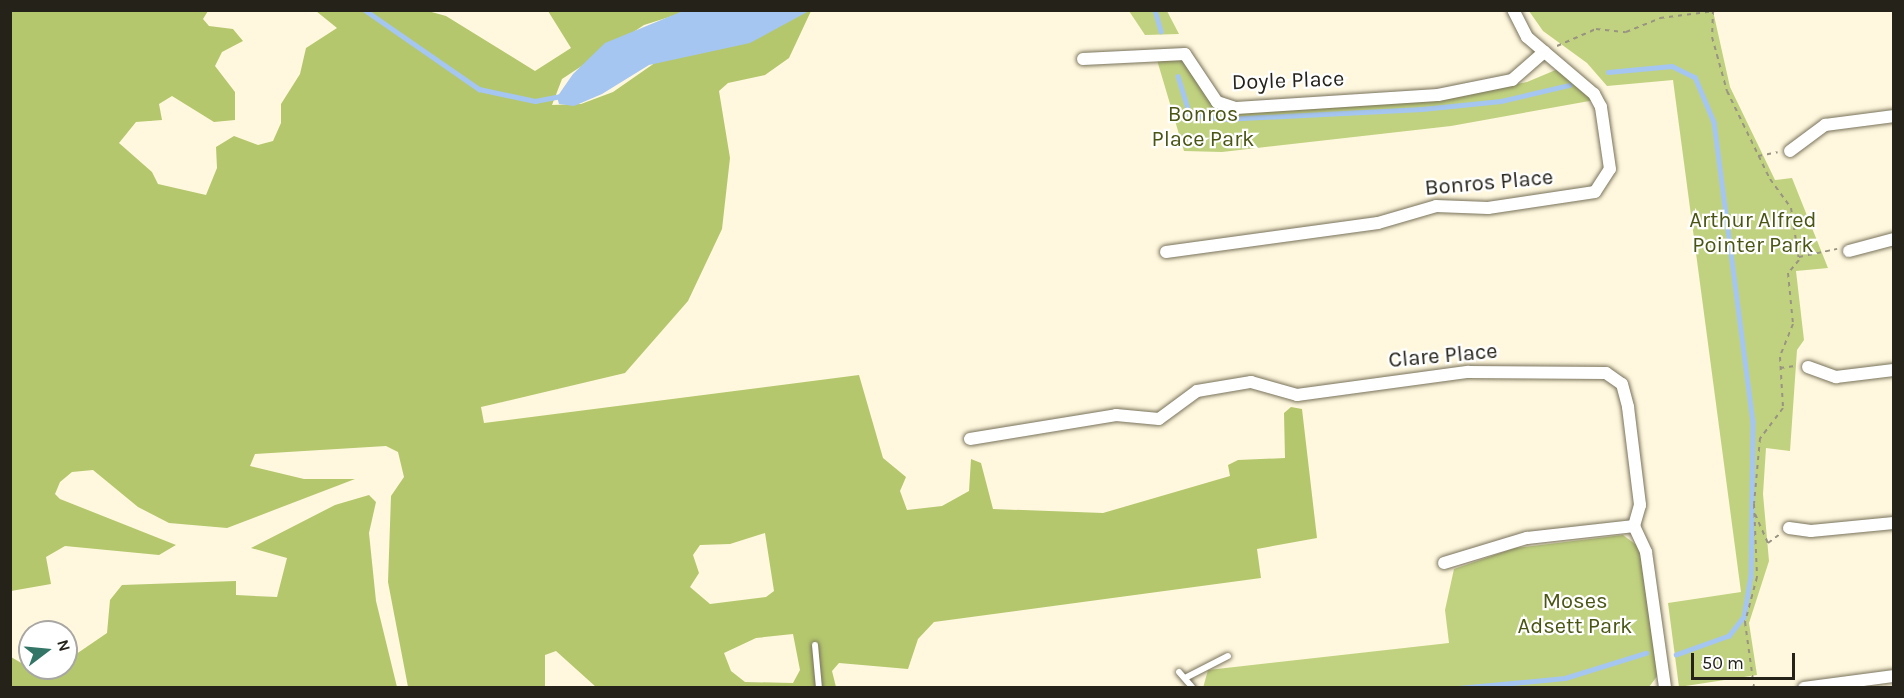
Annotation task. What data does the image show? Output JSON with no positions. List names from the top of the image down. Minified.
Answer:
{"streets":{"street":["Doyle Place","Bonros Place","Clare Place"]},"crossings":[["Doyle Place","Bonros Place"]],"parks":["Bonros Place Park","Arthur Alfred Pointer Park","Moses Adsett Park"],"scale_bar":"50 m","north":"right"}
